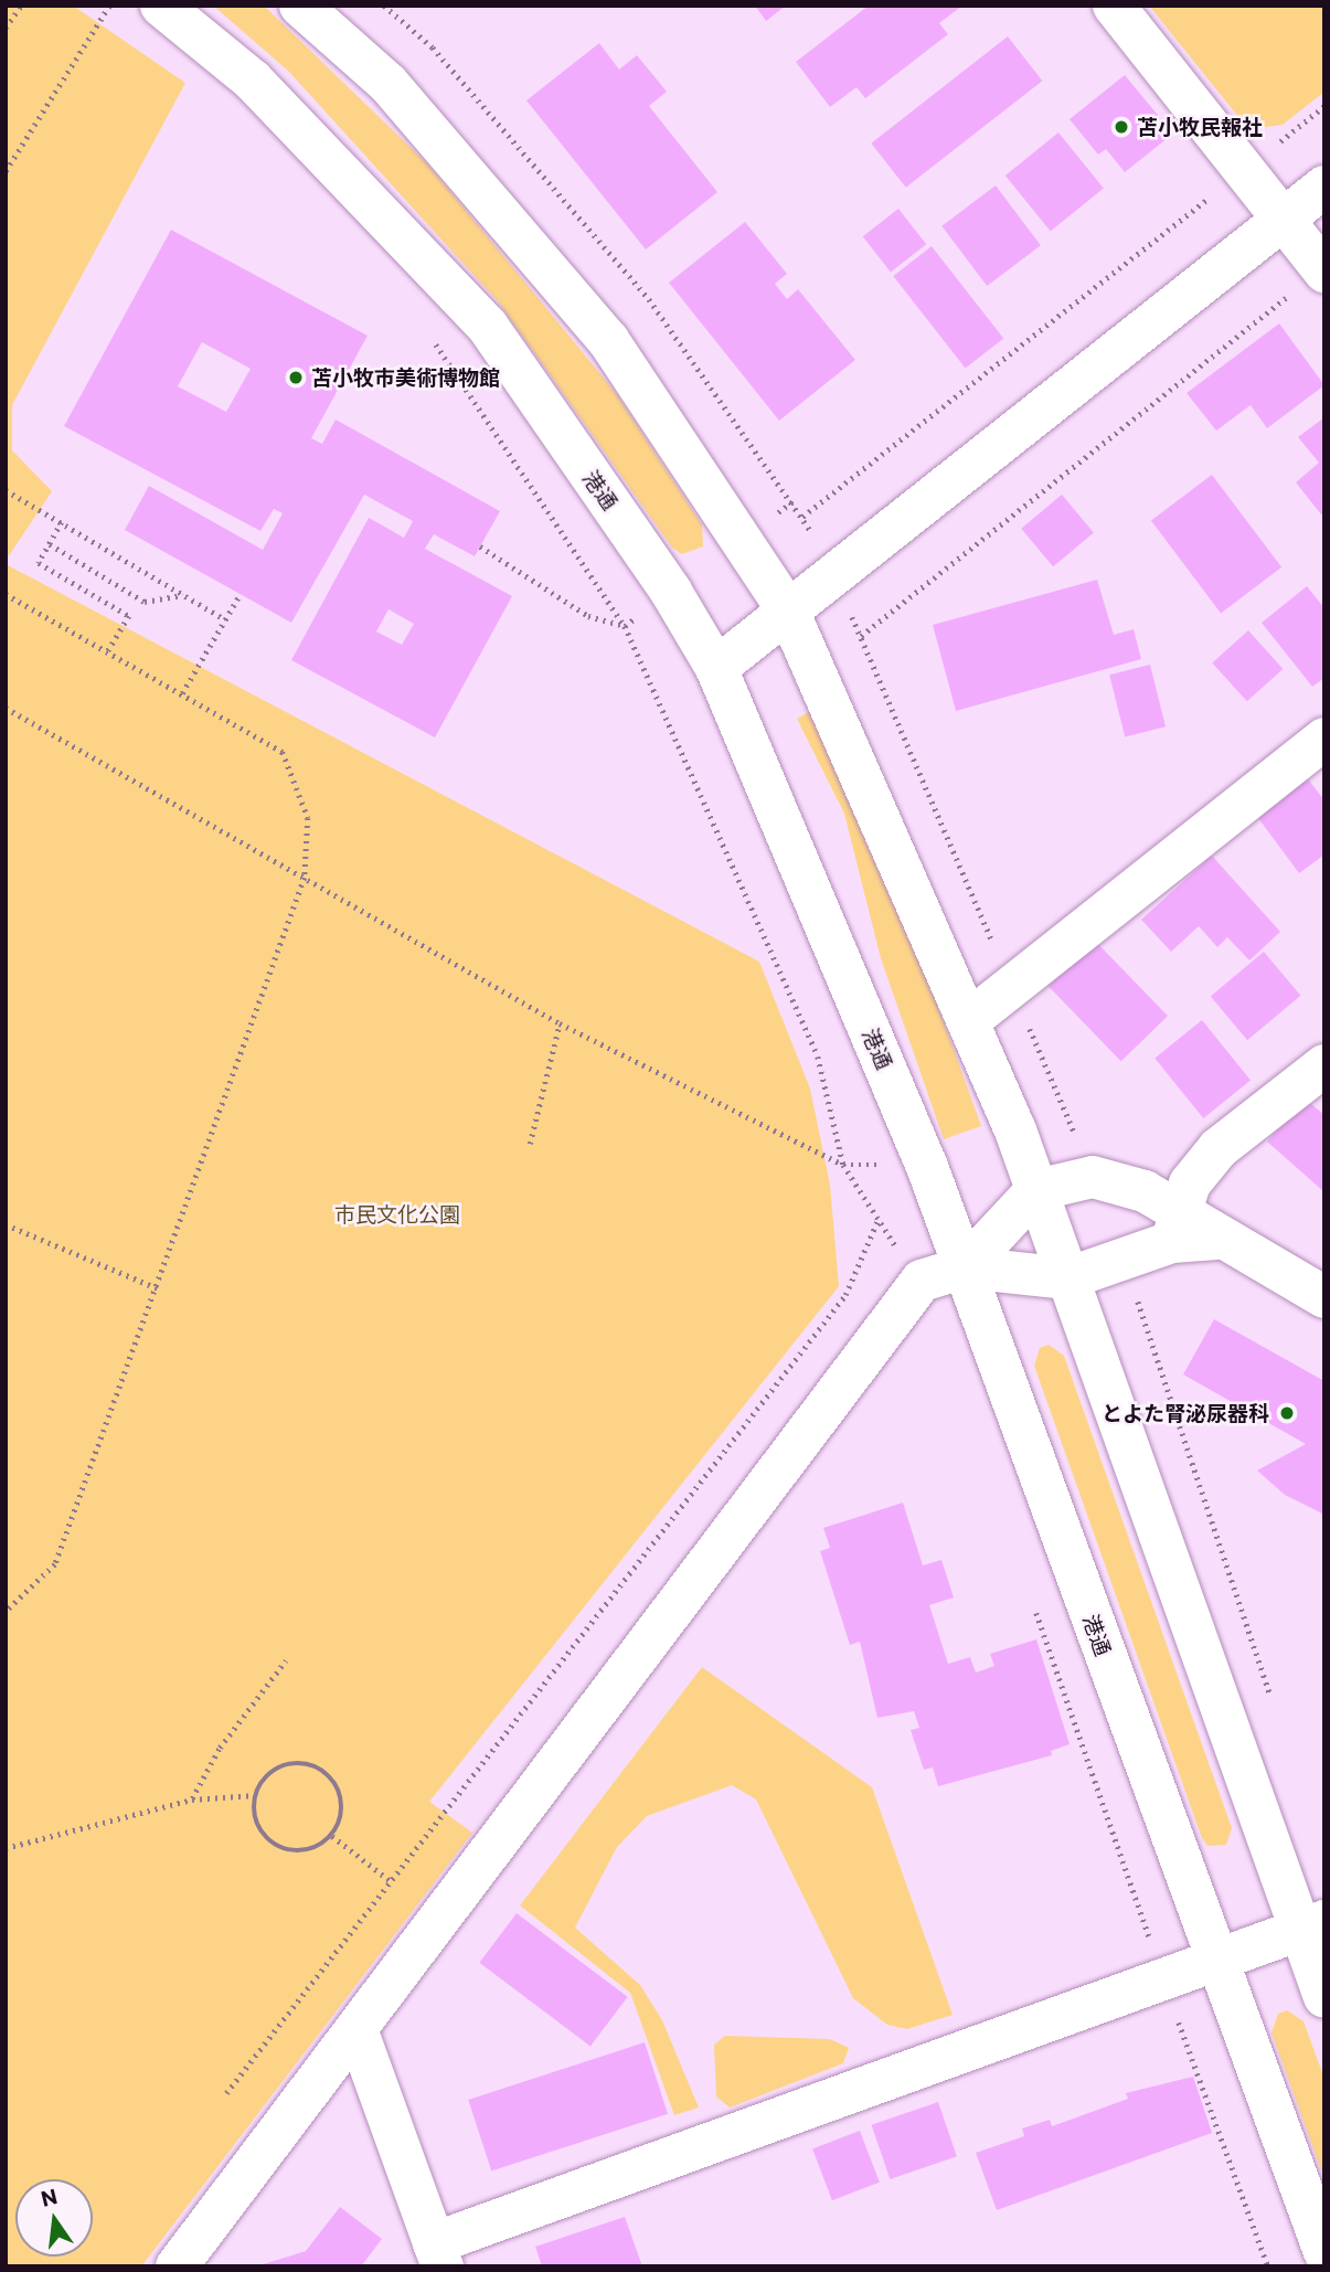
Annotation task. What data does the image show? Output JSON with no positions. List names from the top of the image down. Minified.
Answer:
{"streets":{"street":["港通"]},"parks":["市民文化公園"],"places":["苫小牧民報社","苫小牧市美術博物館","とよた腎泌尿器科"],"north":"top"}
